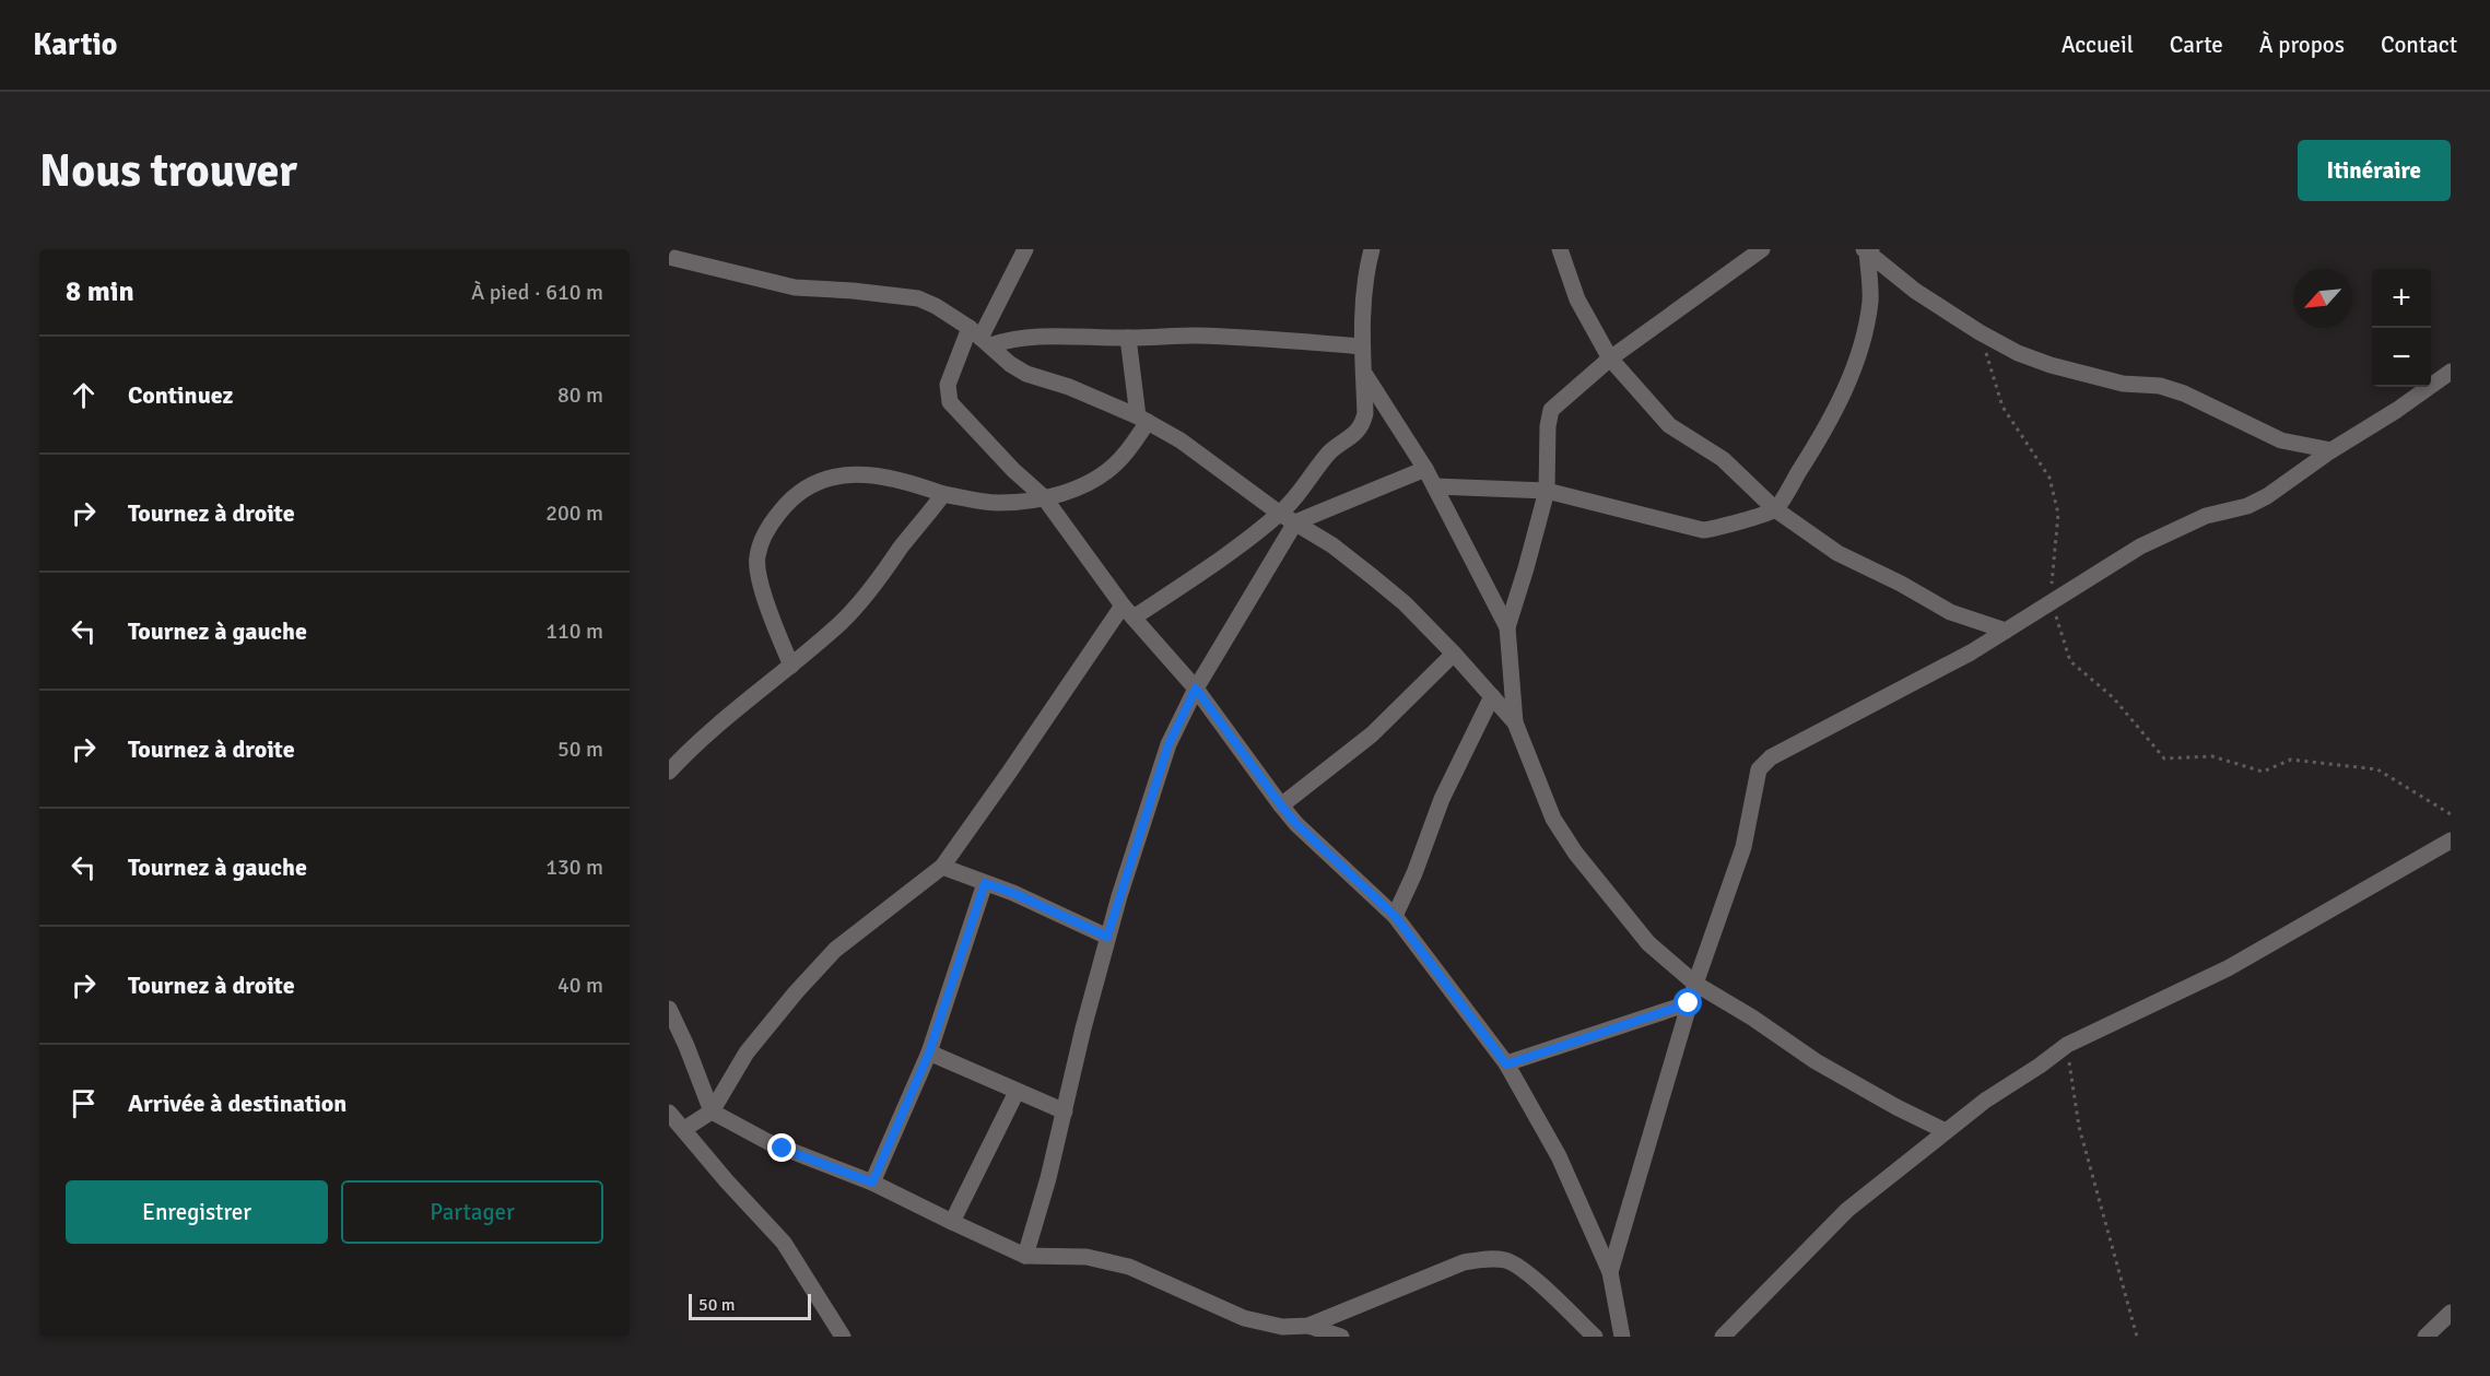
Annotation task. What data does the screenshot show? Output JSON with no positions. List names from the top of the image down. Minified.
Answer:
{"scale_bar":"50 m","north":"bottom left","page":{"header":"Kartio","nav":["Accueil","Carte","À propos","Contact"],"buttons":["Itinéraire",["Enregistrer","Partager"]],"title":"Nous trouver","heading":["8 min","À pied · 610 m"],"map_buttons":["+","−"],"list":[["Continuez","80 m"],["Tournez à droite","200 m"],["Tournez à gauche","110 m"],["Tournez à droite","50 m"],["Tournez à gauche","130 m"],["Tournez à droite","40 m"],"Arrivée à destination"],"scale":"50 m"}}
